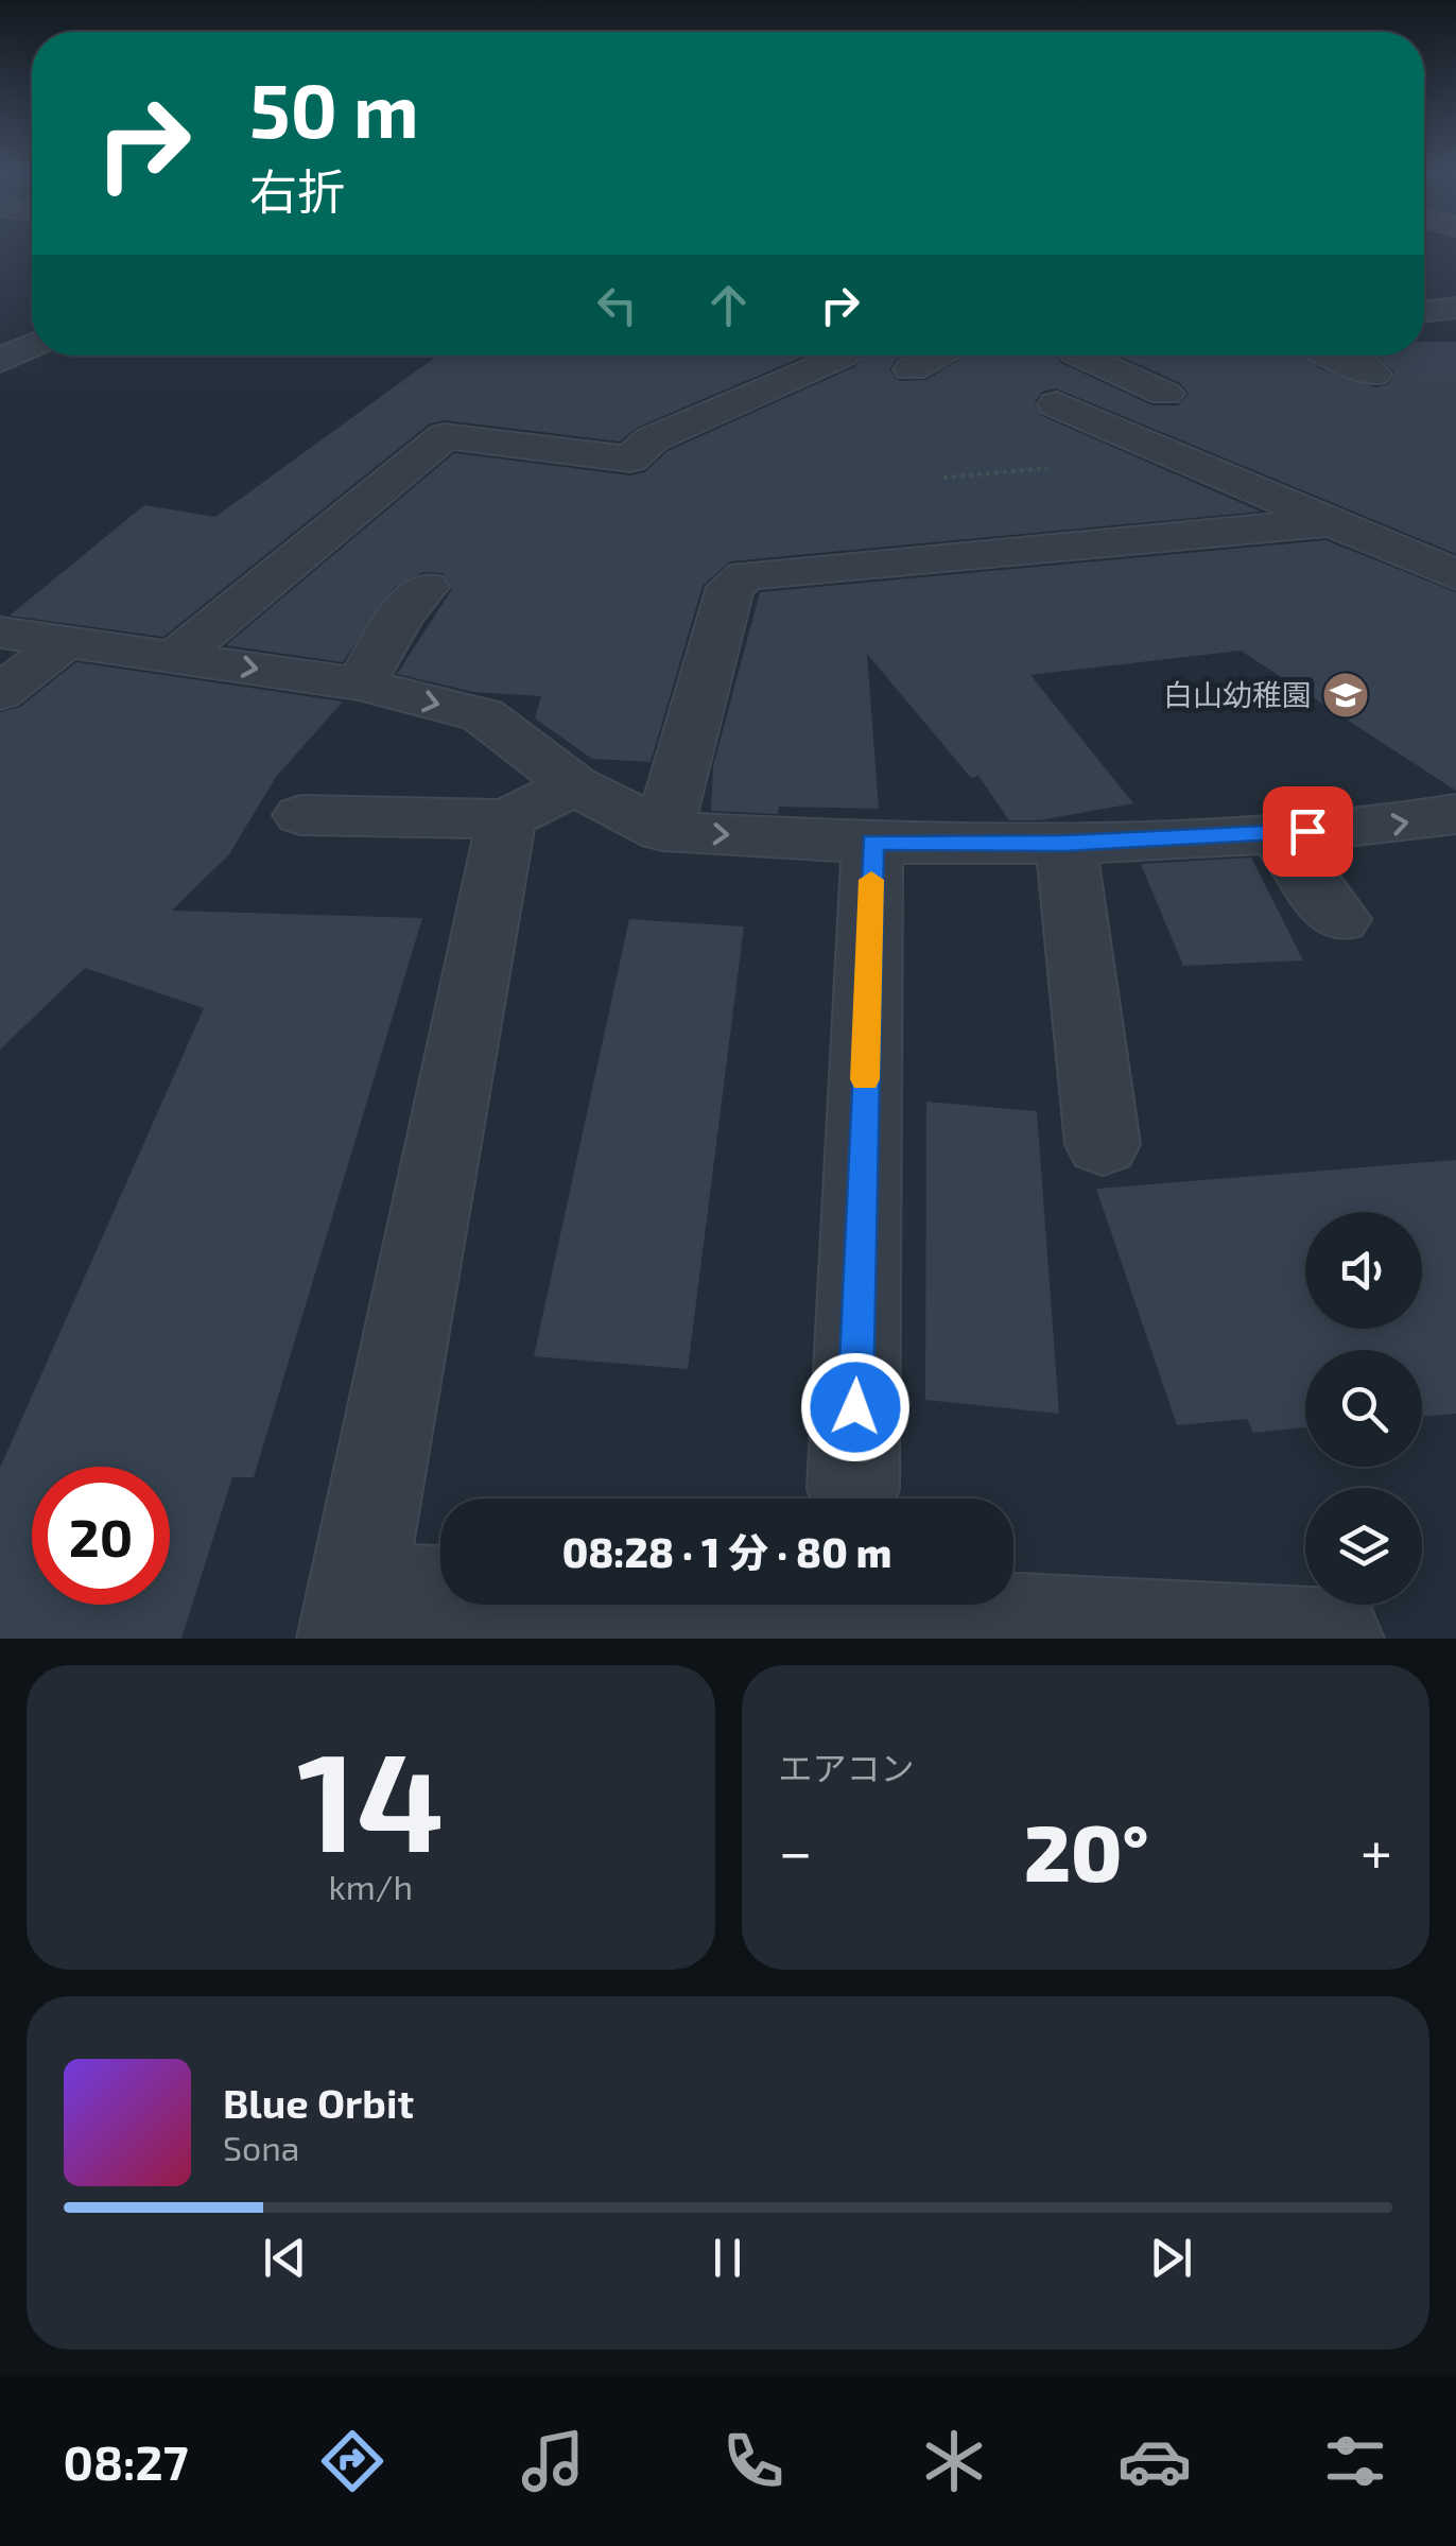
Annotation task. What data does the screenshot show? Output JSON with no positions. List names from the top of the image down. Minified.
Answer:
{"places":{"school or university":["白山幼稚園"]},"page":{"turn":["50 m","右折"],"limit":"20","trip":"08:28 · 1 分 · 80 m","tile":[["14","km/h"],"エアコン"],"heat":["−","20°","+"],"song":["Blue Orbit","Sona"],"tabs":"08:27"}}
